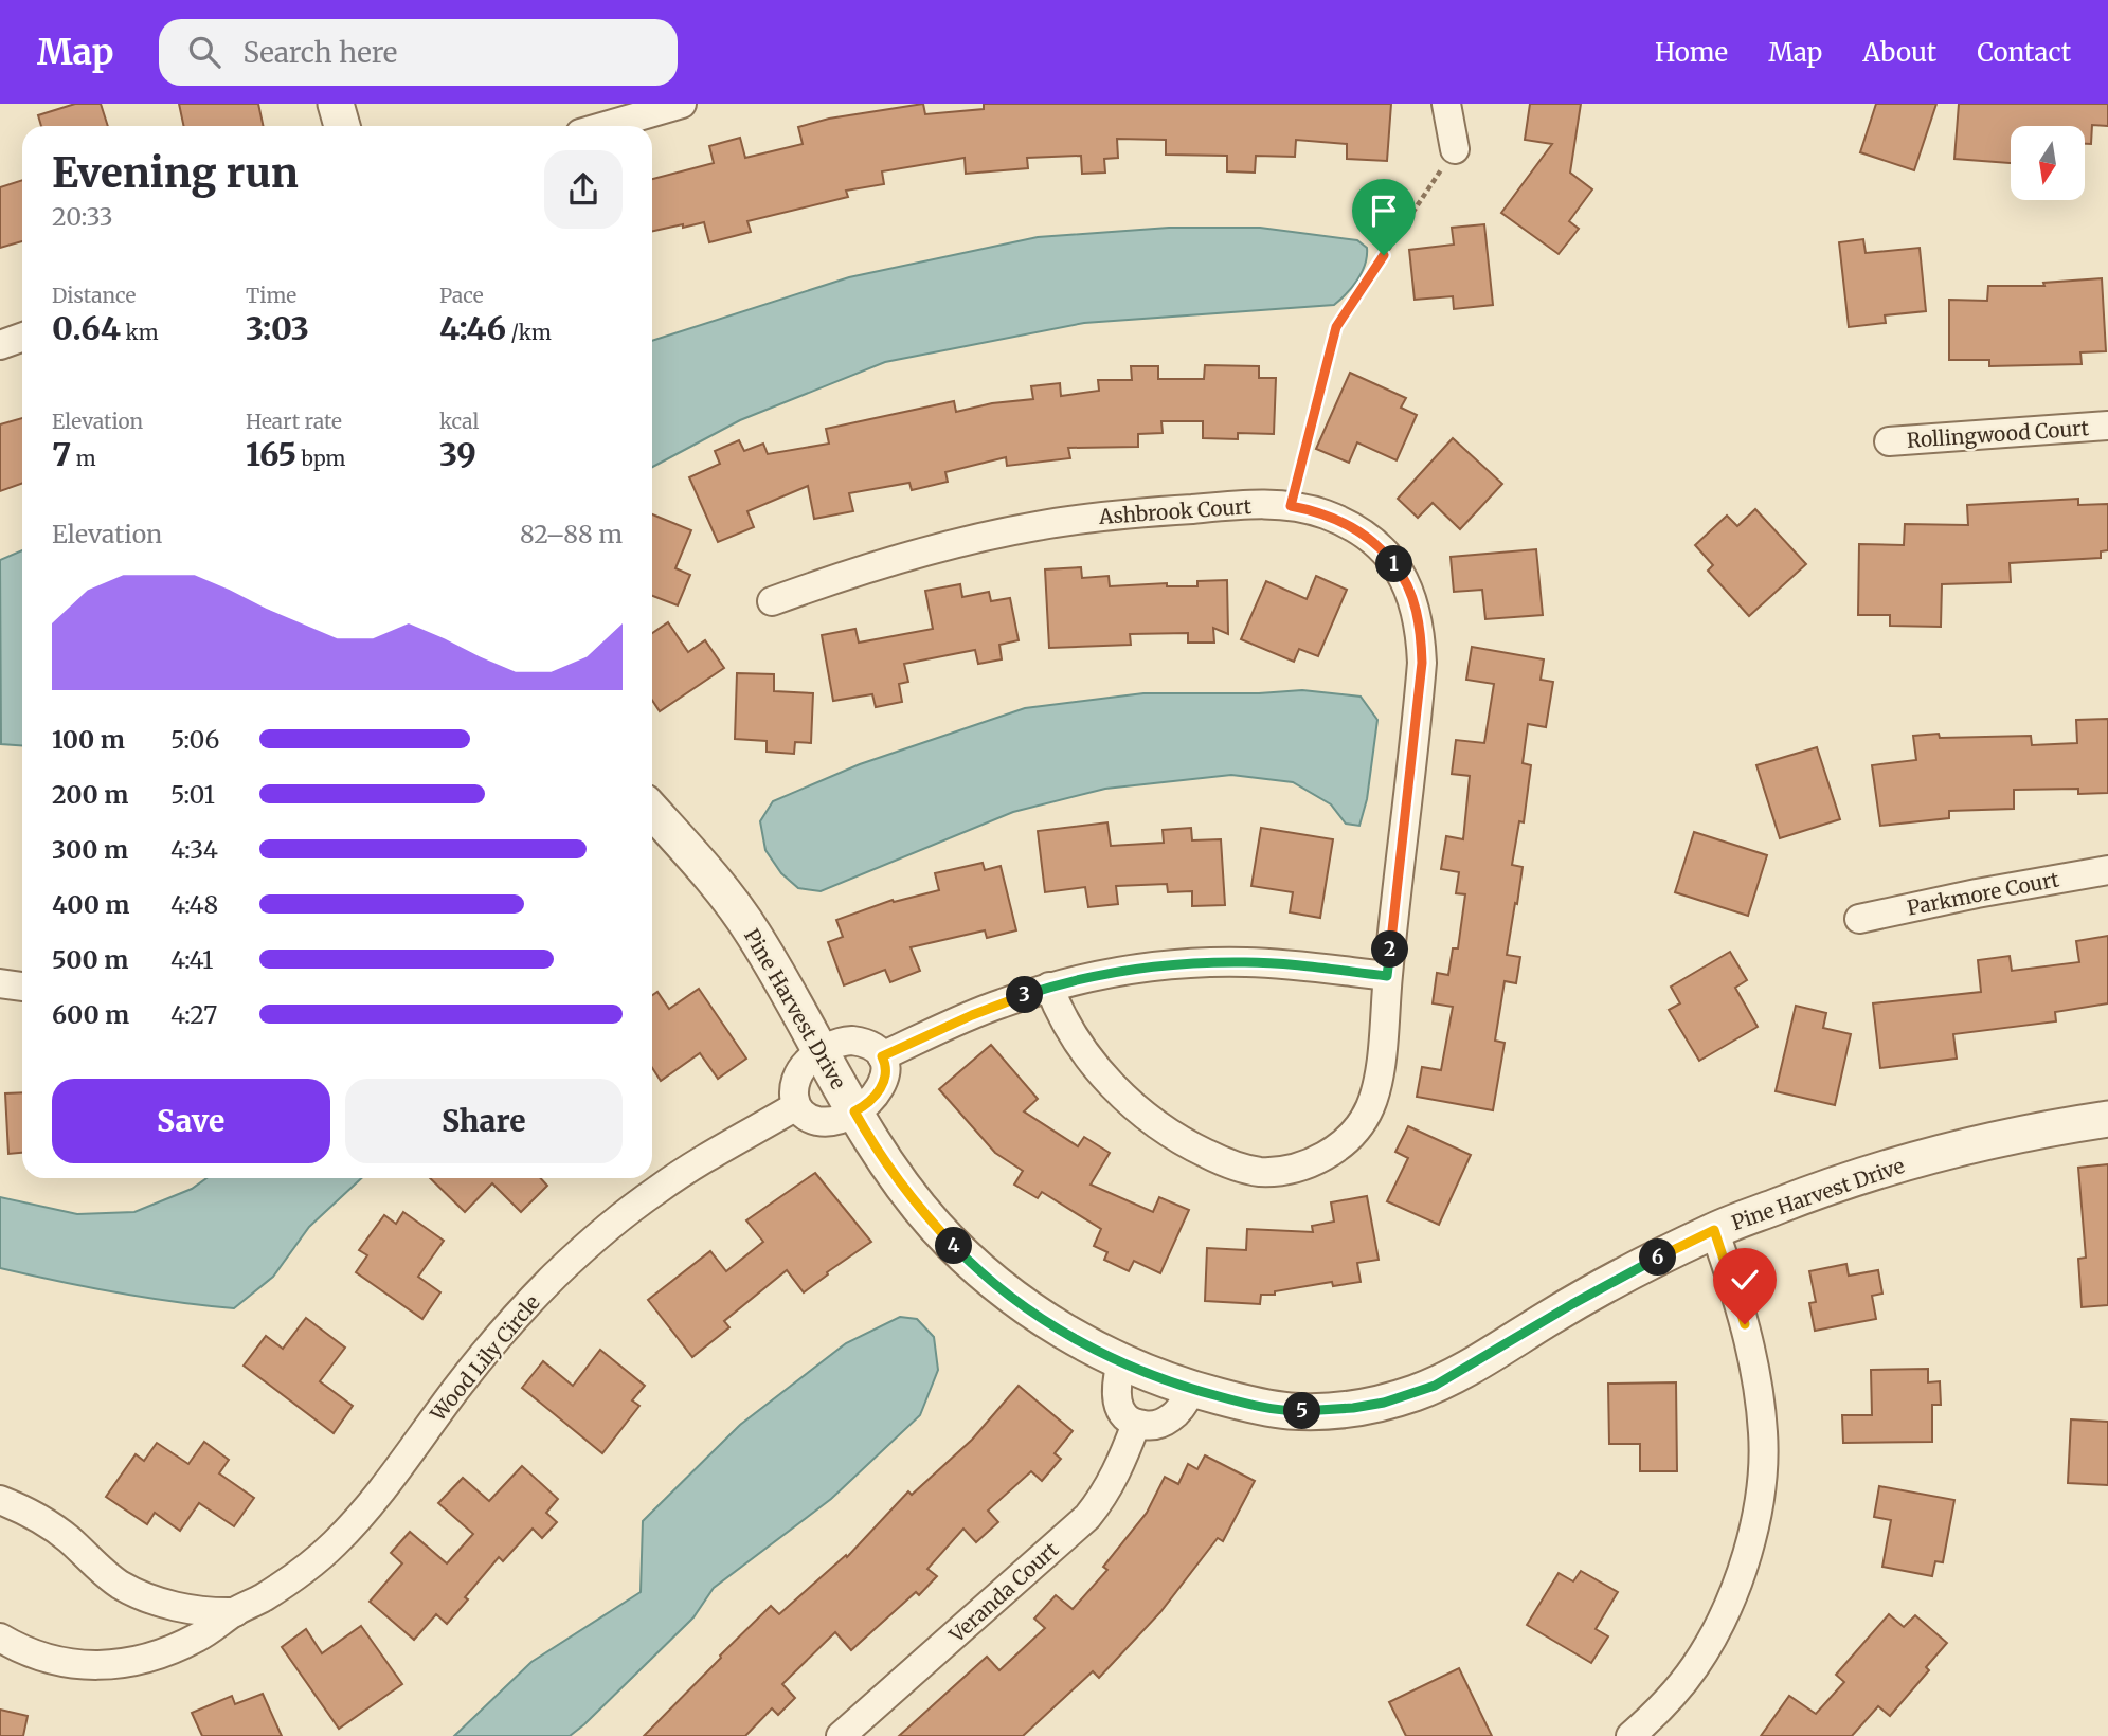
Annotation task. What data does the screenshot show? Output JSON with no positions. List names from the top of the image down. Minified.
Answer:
{"streets":{"street":["Rollingwood Court","Ashbrook Court","Parkmore Court","Pine Harvest Drive","Wood Lily Circle","Veranda Court"]},"north":"bottom","page":{"header":"Map","search":"Search here","nav":["Home","Map","About","Contact"],"heading":["Evening run","20:33"],"stats":[["Distance","0.64 km"],["Time","3:03"],["Pace","4:46 /km"],["Elevation","7 m"],["Heart rate","165 bpm"],["kcal","39"]],"chart":["Elevation","82–88 m"],"pins":["1","2","3","4","6","5"],"list":[{"name":"100 m","note":"5:06"},{"name":"200 m","note":"5:01"},{"name":"300 m","note":"4:34"},{"name":"400 m","note":"4:48"},{"name":"500 m","note":"4:41"},{"name":"600 m","note":"4:27"}],"buttons":["Save","Share"]}}
